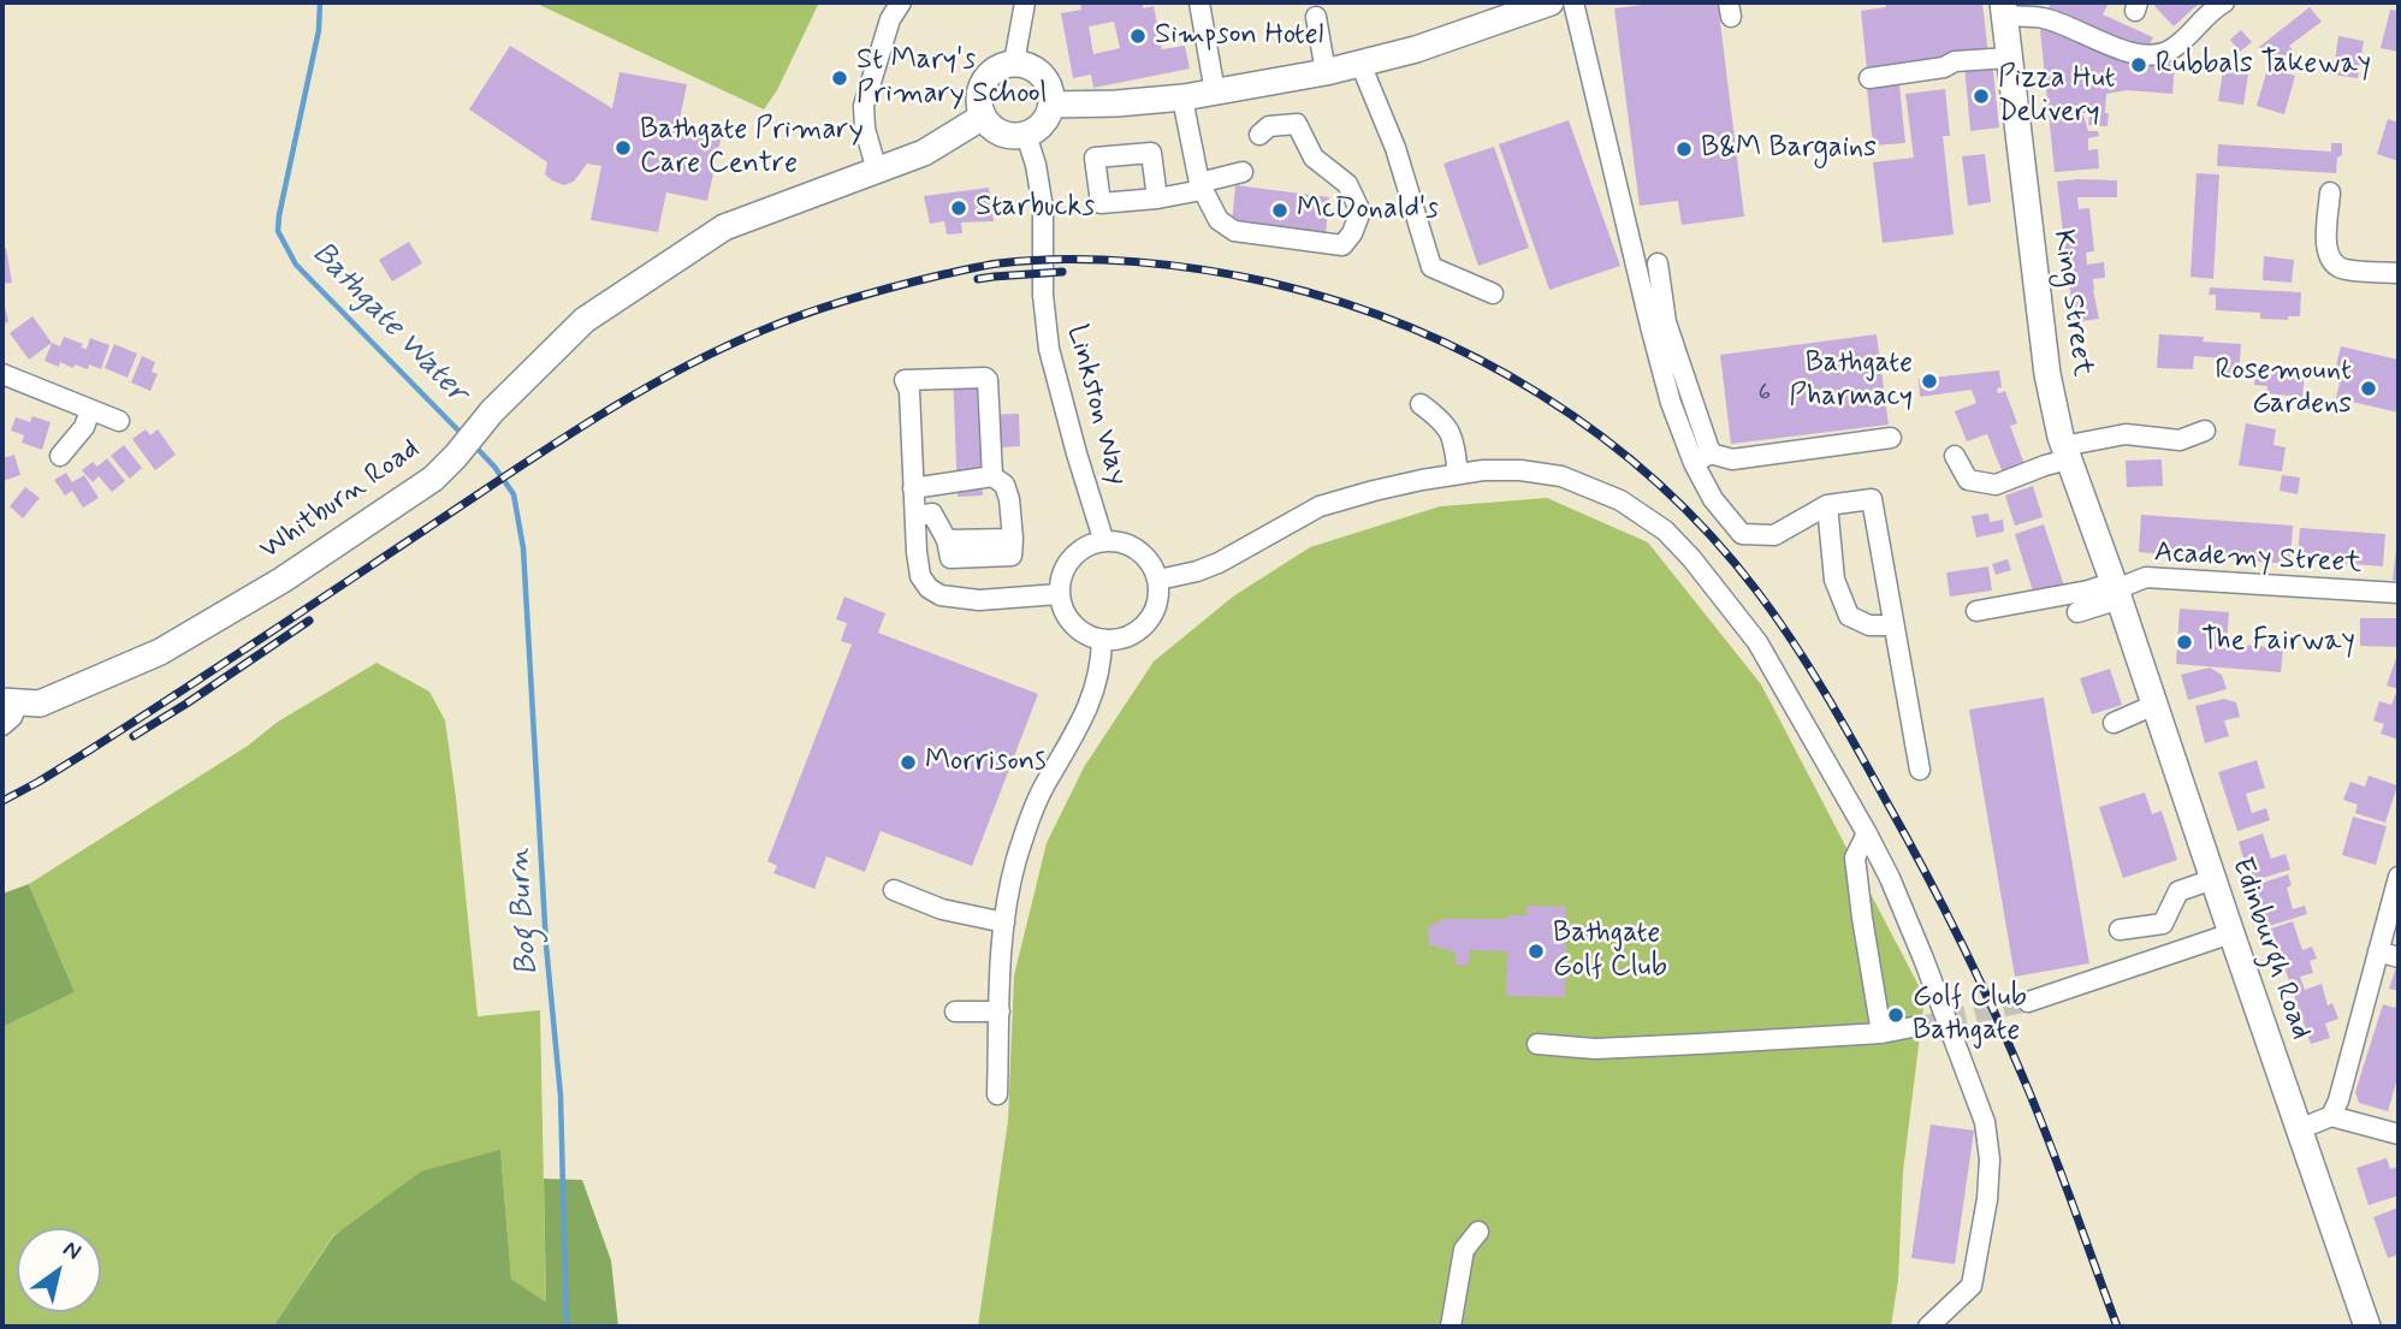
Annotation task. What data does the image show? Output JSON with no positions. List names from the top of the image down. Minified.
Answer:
{"streets":{"main road":["King Street","Whitburn Road","Edinburgh Road"],"street":["Linkston Way","Academy Street"]},"crossings":[["King Street","Academy Street"],["King Street","Edinburgh Road"],["Linkston Way","Whitburn Road"],["Academy Street","Edinburgh Road"]],"water":["Bathgate Water","Bog Burn"],"places":["Simpson Hotel","Rubbals Takeway","St Mary's Primary School","Pizza Hut Delivery","Bathgate Primary Care Centre","B&M Bargains","Starbucks","McDonald's","Bathgate Pharmacy","Rosemount Gardens","The Fairway","Morrisons","Bathgate Golf Club","Golf Club Bathgate"],"house_numbers":["6"],"north":"top right"}
